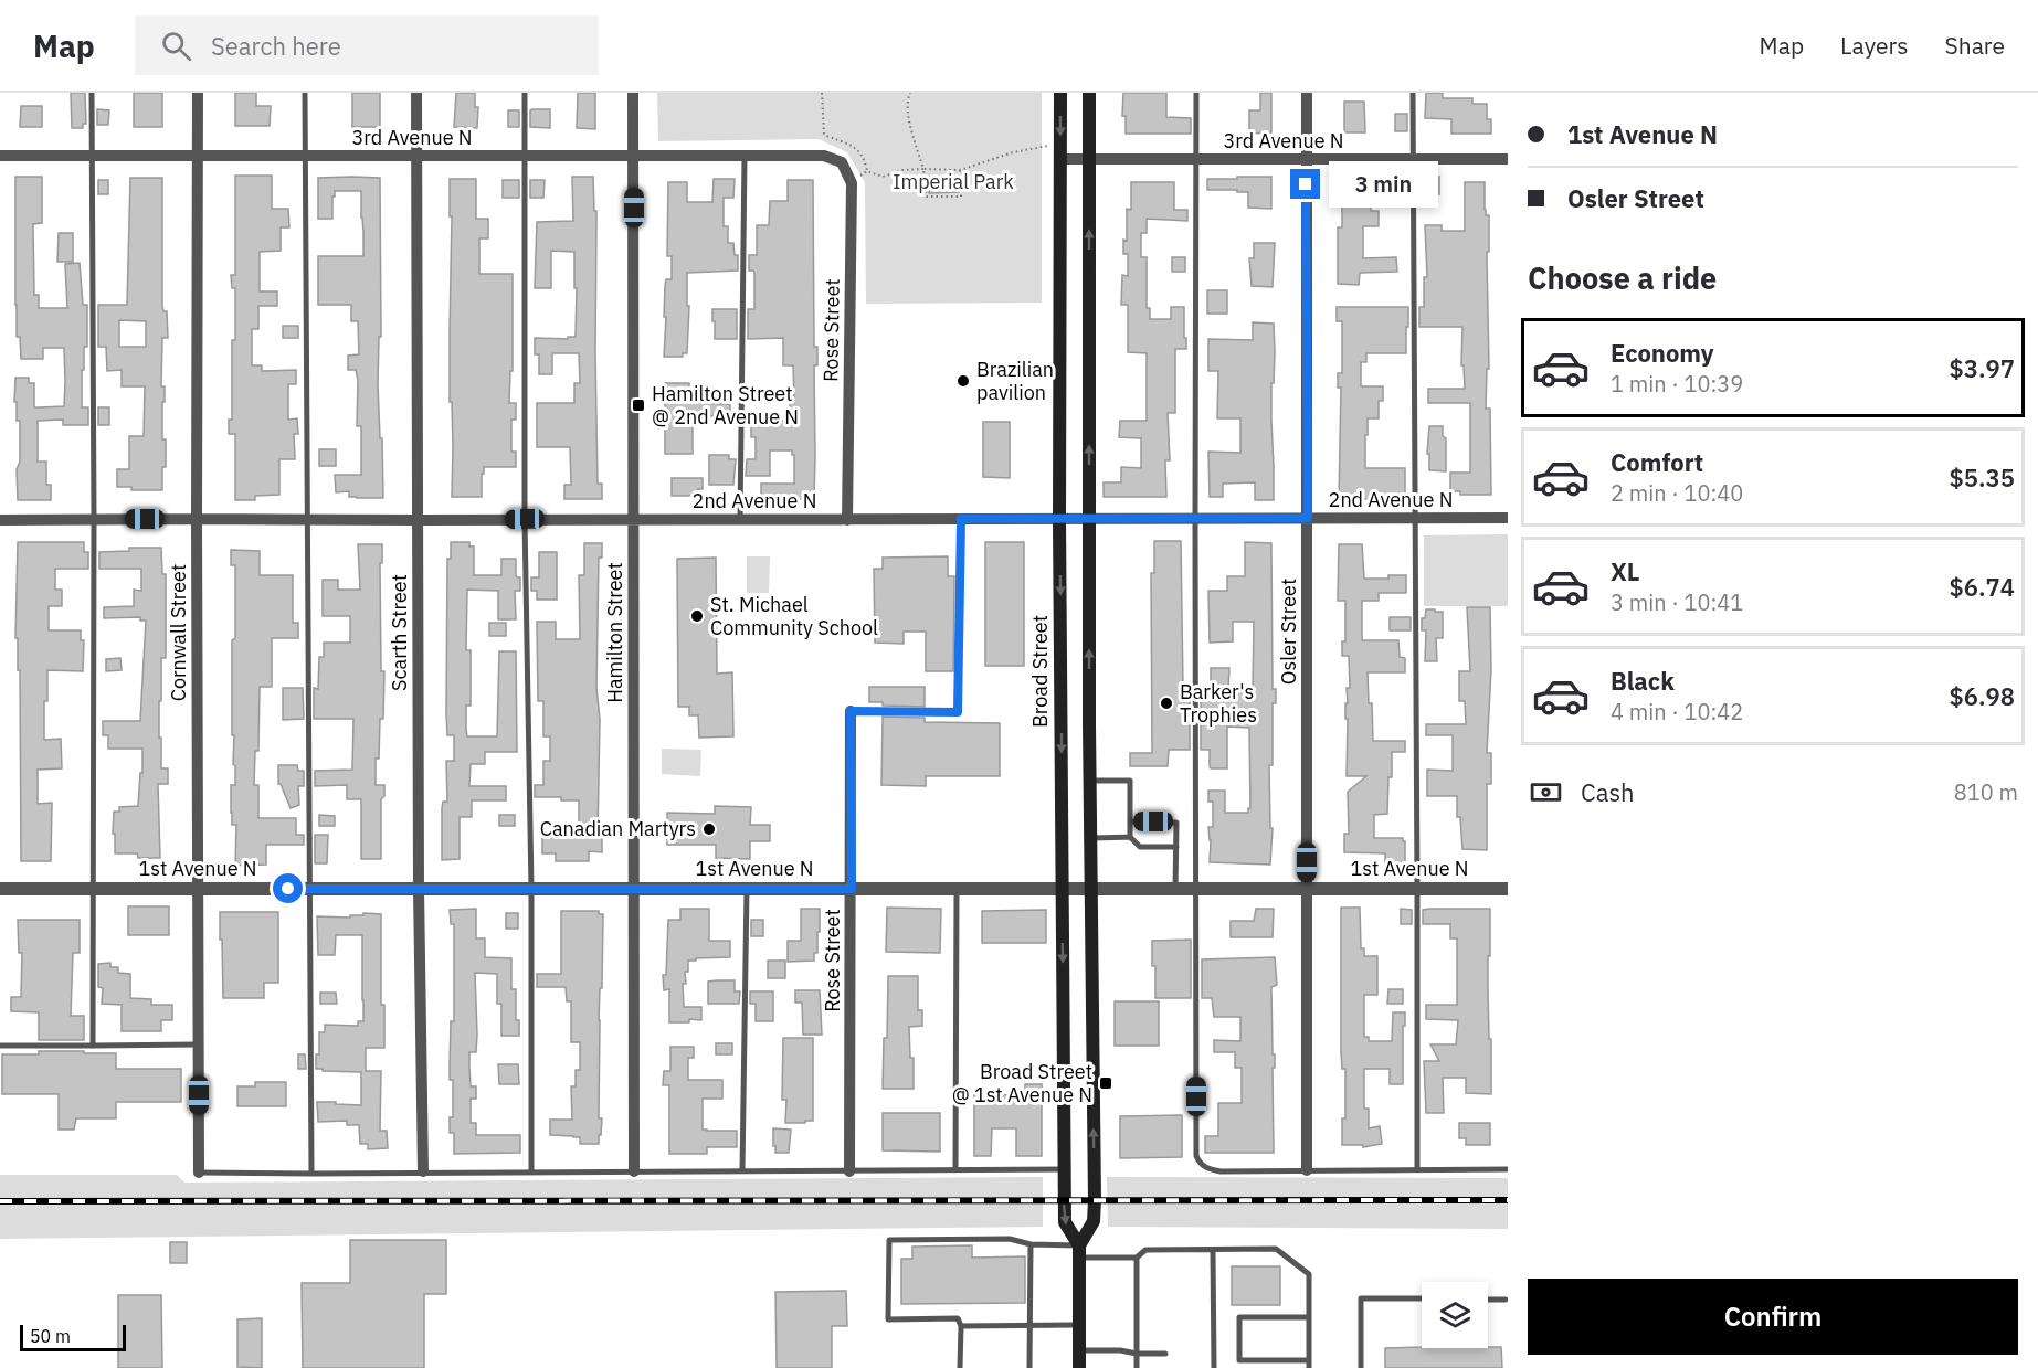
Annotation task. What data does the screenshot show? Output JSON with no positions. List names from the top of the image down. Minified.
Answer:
{"streets":{"main road":["Broad Street"],"street":["3rd Avenue N","Rose Street","2nd Avenue N","Osler Street","Cornwall Street","Scarth Street","Hamilton Street","1st Avenue N"]},"crossings":[["3rd Avenue N","Rose Street"],["3rd Avenue N","Osler Street"],["3rd Avenue N","Cornwall Street"],["3rd Avenue N","Scarth Street"],["3rd Avenue N","Hamilton Street"],["3rd Avenue N","Broad Street"],["Rose Street","2nd Avenue N"],["Rose Street","1st Avenue N"],["2nd Avenue N","Osler Street"],["2nd Avenue N","Cornwall Street"],["2nd Avenue N","Scarth Street"],["2nd Avenue N","Hamilton Street"],["2nd Avenue N","Broad Street"],["Osler Street","1st Avenue N"],["Cornwall Street","1st Avenue N"],["Scarth Street","1st Avenue N"],["Hamilton Street","1st Avenue N"],["Broad Street","1st Avenue N"]],"parks":["Imperial Park"],"places":{"other":["Brazilian pavilion","St. Michael Community School","Barker's Trophies","Canadian Martyrs"],"transit":["Hamilton Street @ 2nd Avenue N","Broad Street @ 1st Avenue N"]},"scale_bar":"50 m","page":{"header":"Map","search":"Search here","nav":["Map","Layers","Share"],"banner":["1st Avenue N","Osler Street"],"bubble":"3 min","heading":"Choose a ride","list":[{"name":"Economy","note":"1 min · 10:39","value":"$3.97"},{"name":"Comfort","note":"2 min · 10:40","value":"$5.35"},{"name":"XL","note":"3 min · 10:41","value":"$6.74"},{"name":"Black","note":"4 min · 10:42","value":"$6.98"}],"pay":["Cash","810 m"],"buttons":"Confirm","scale":"50 m"}}
